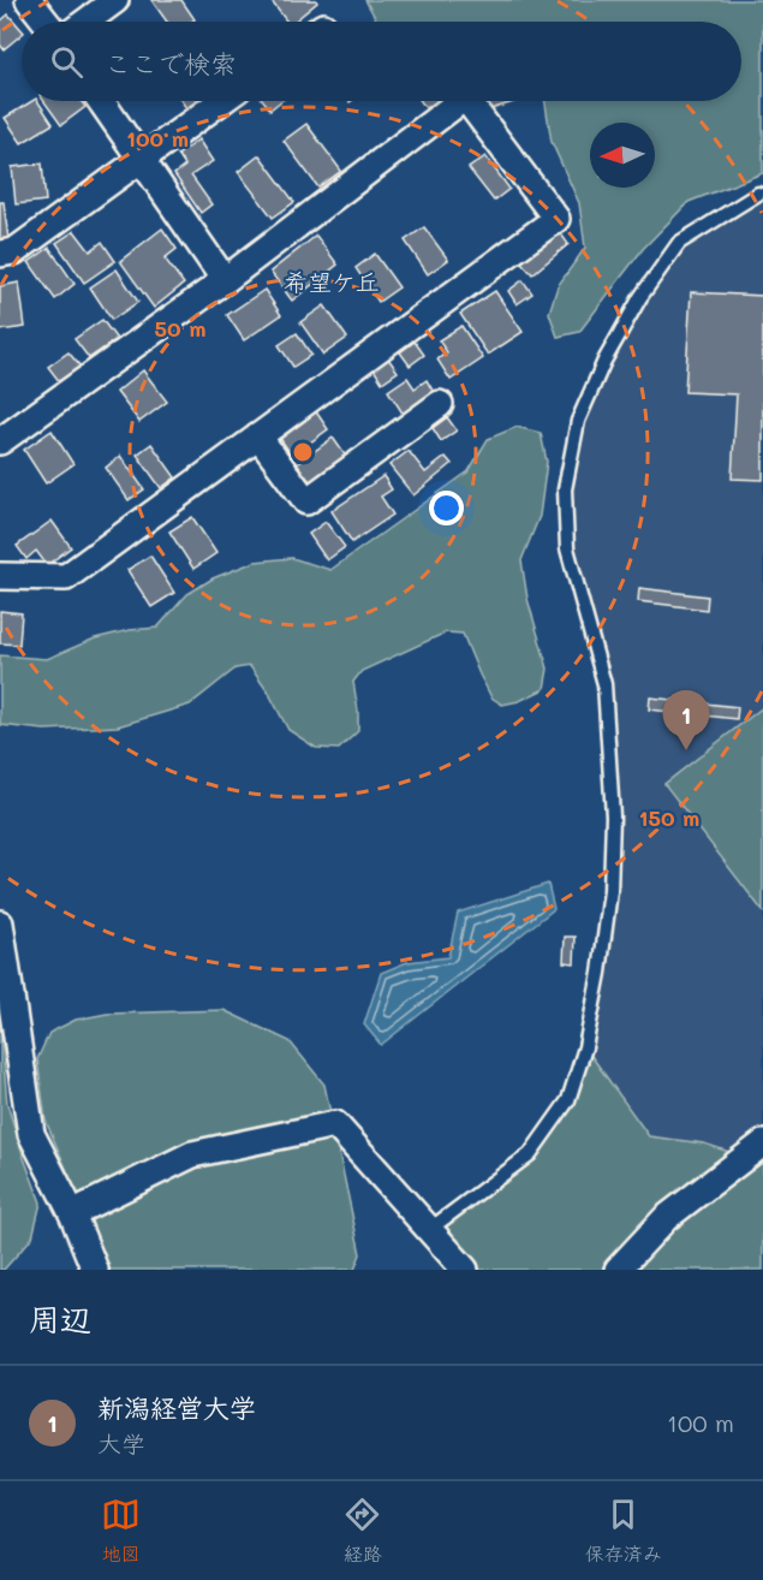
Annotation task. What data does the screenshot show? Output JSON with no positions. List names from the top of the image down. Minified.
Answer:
{"districts":["希望ケ丘"],"north":"left","page":{"search":"ここで検索","pins":"1","heading":"周辺","list":[{"mark":"1","name":"新潟経営大学","note":"大学","value":"100 m"}],"nav":["地図","経路","保存済み"]},"rings":["100 m","50 m","150 m"]}
